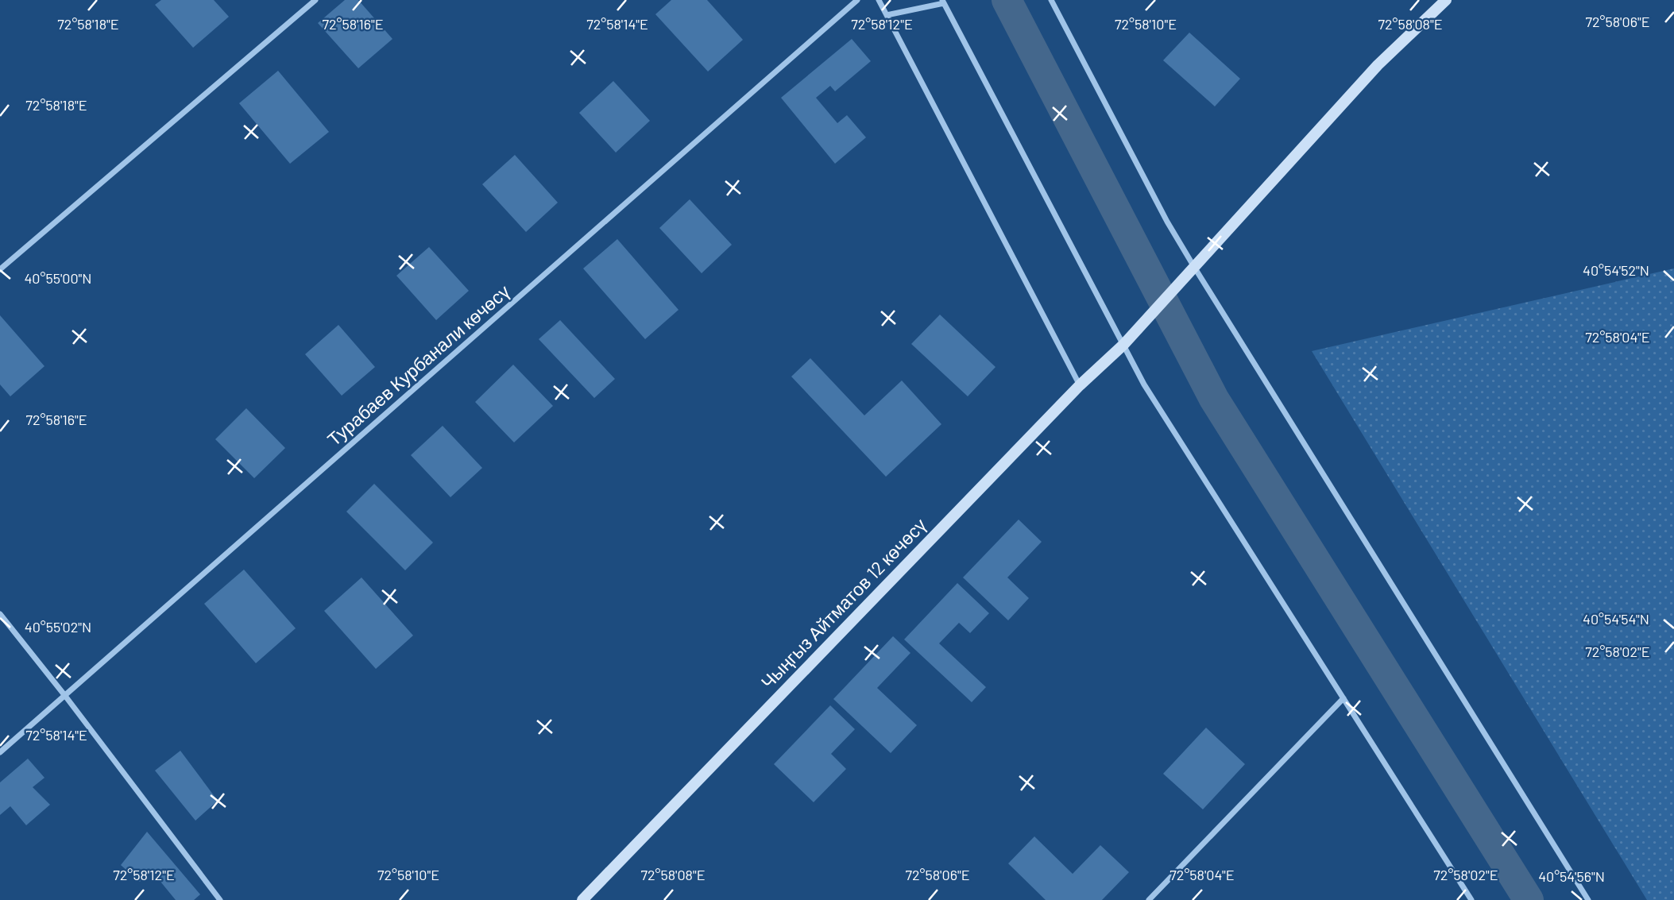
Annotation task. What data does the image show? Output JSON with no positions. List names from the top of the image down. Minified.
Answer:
{"streets":{"main road":["Чыңгыз Айтматов 12 көчөсү"],"street":["Турабаев Курбанали көчөсү"]},"coordinates":["72°58'06\"E","72°58'18\"E","72°58'16\"E","72°58'14\"E","72°58'12\"E","72°58'10\"E","72°58'08\"E","40°54'52\"N","40°55'00\"N","72°58'04\"E","40°54'54\"N","40°55'02\"N","72°58'02\"E","40°54'56\"N"]}
